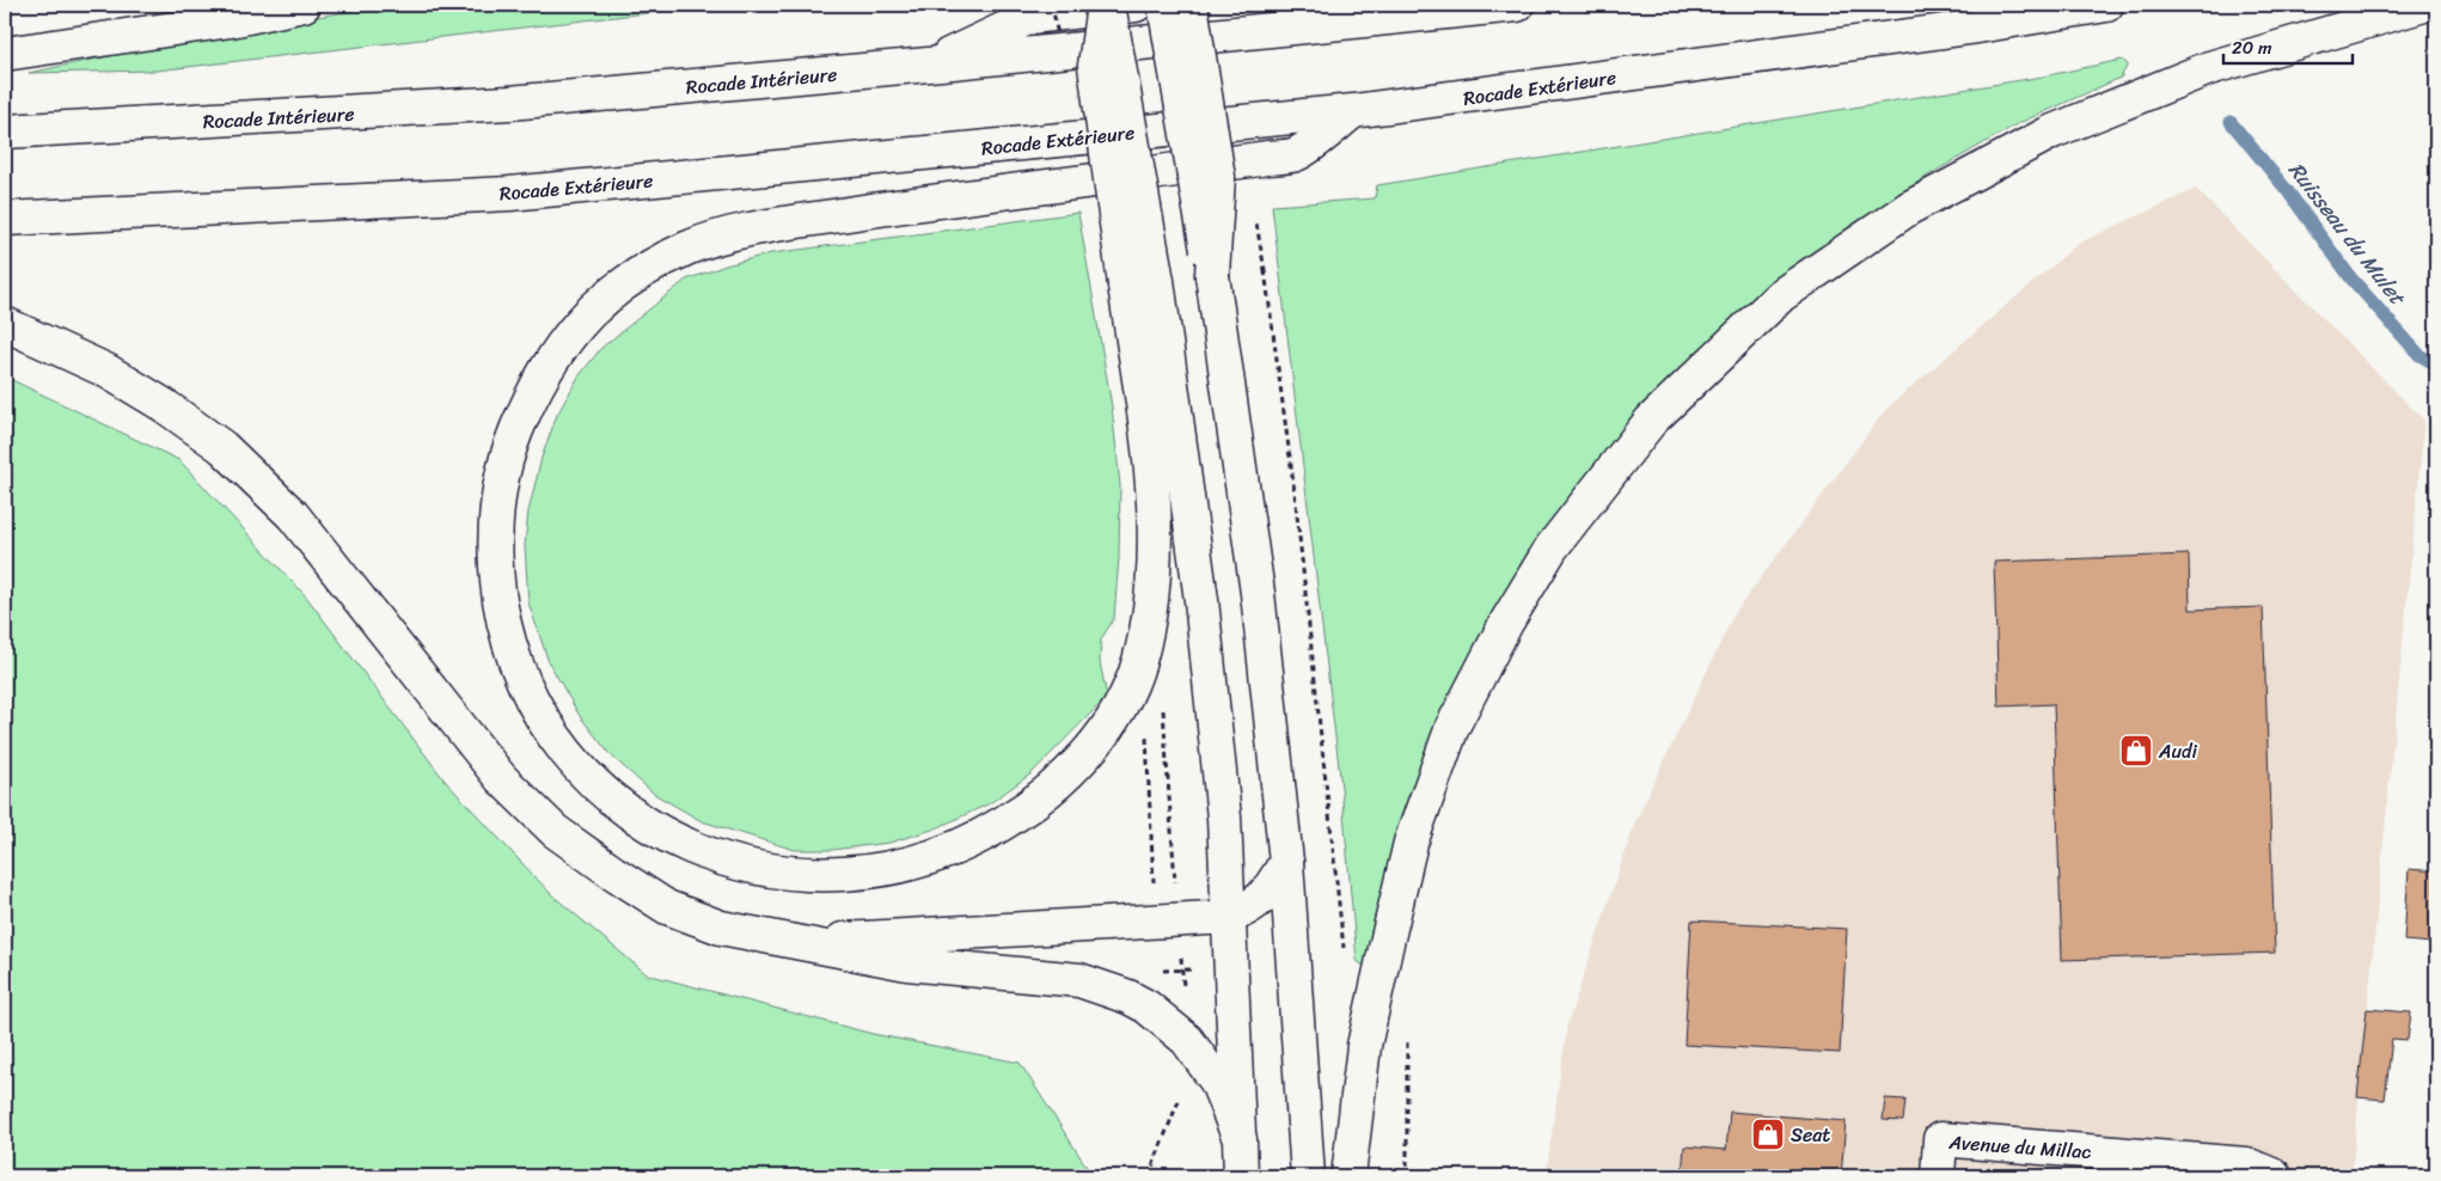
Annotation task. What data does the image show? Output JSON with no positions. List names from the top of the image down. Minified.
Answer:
{"streets":{"main road":["Rocade Intérieure","Rocade Extérieure","Avenue du Millac"]},"water":["Ruisseau du Mulet"],"places":{"shop":["Audi","Seat"]},"scale_bar":"20 m"}
